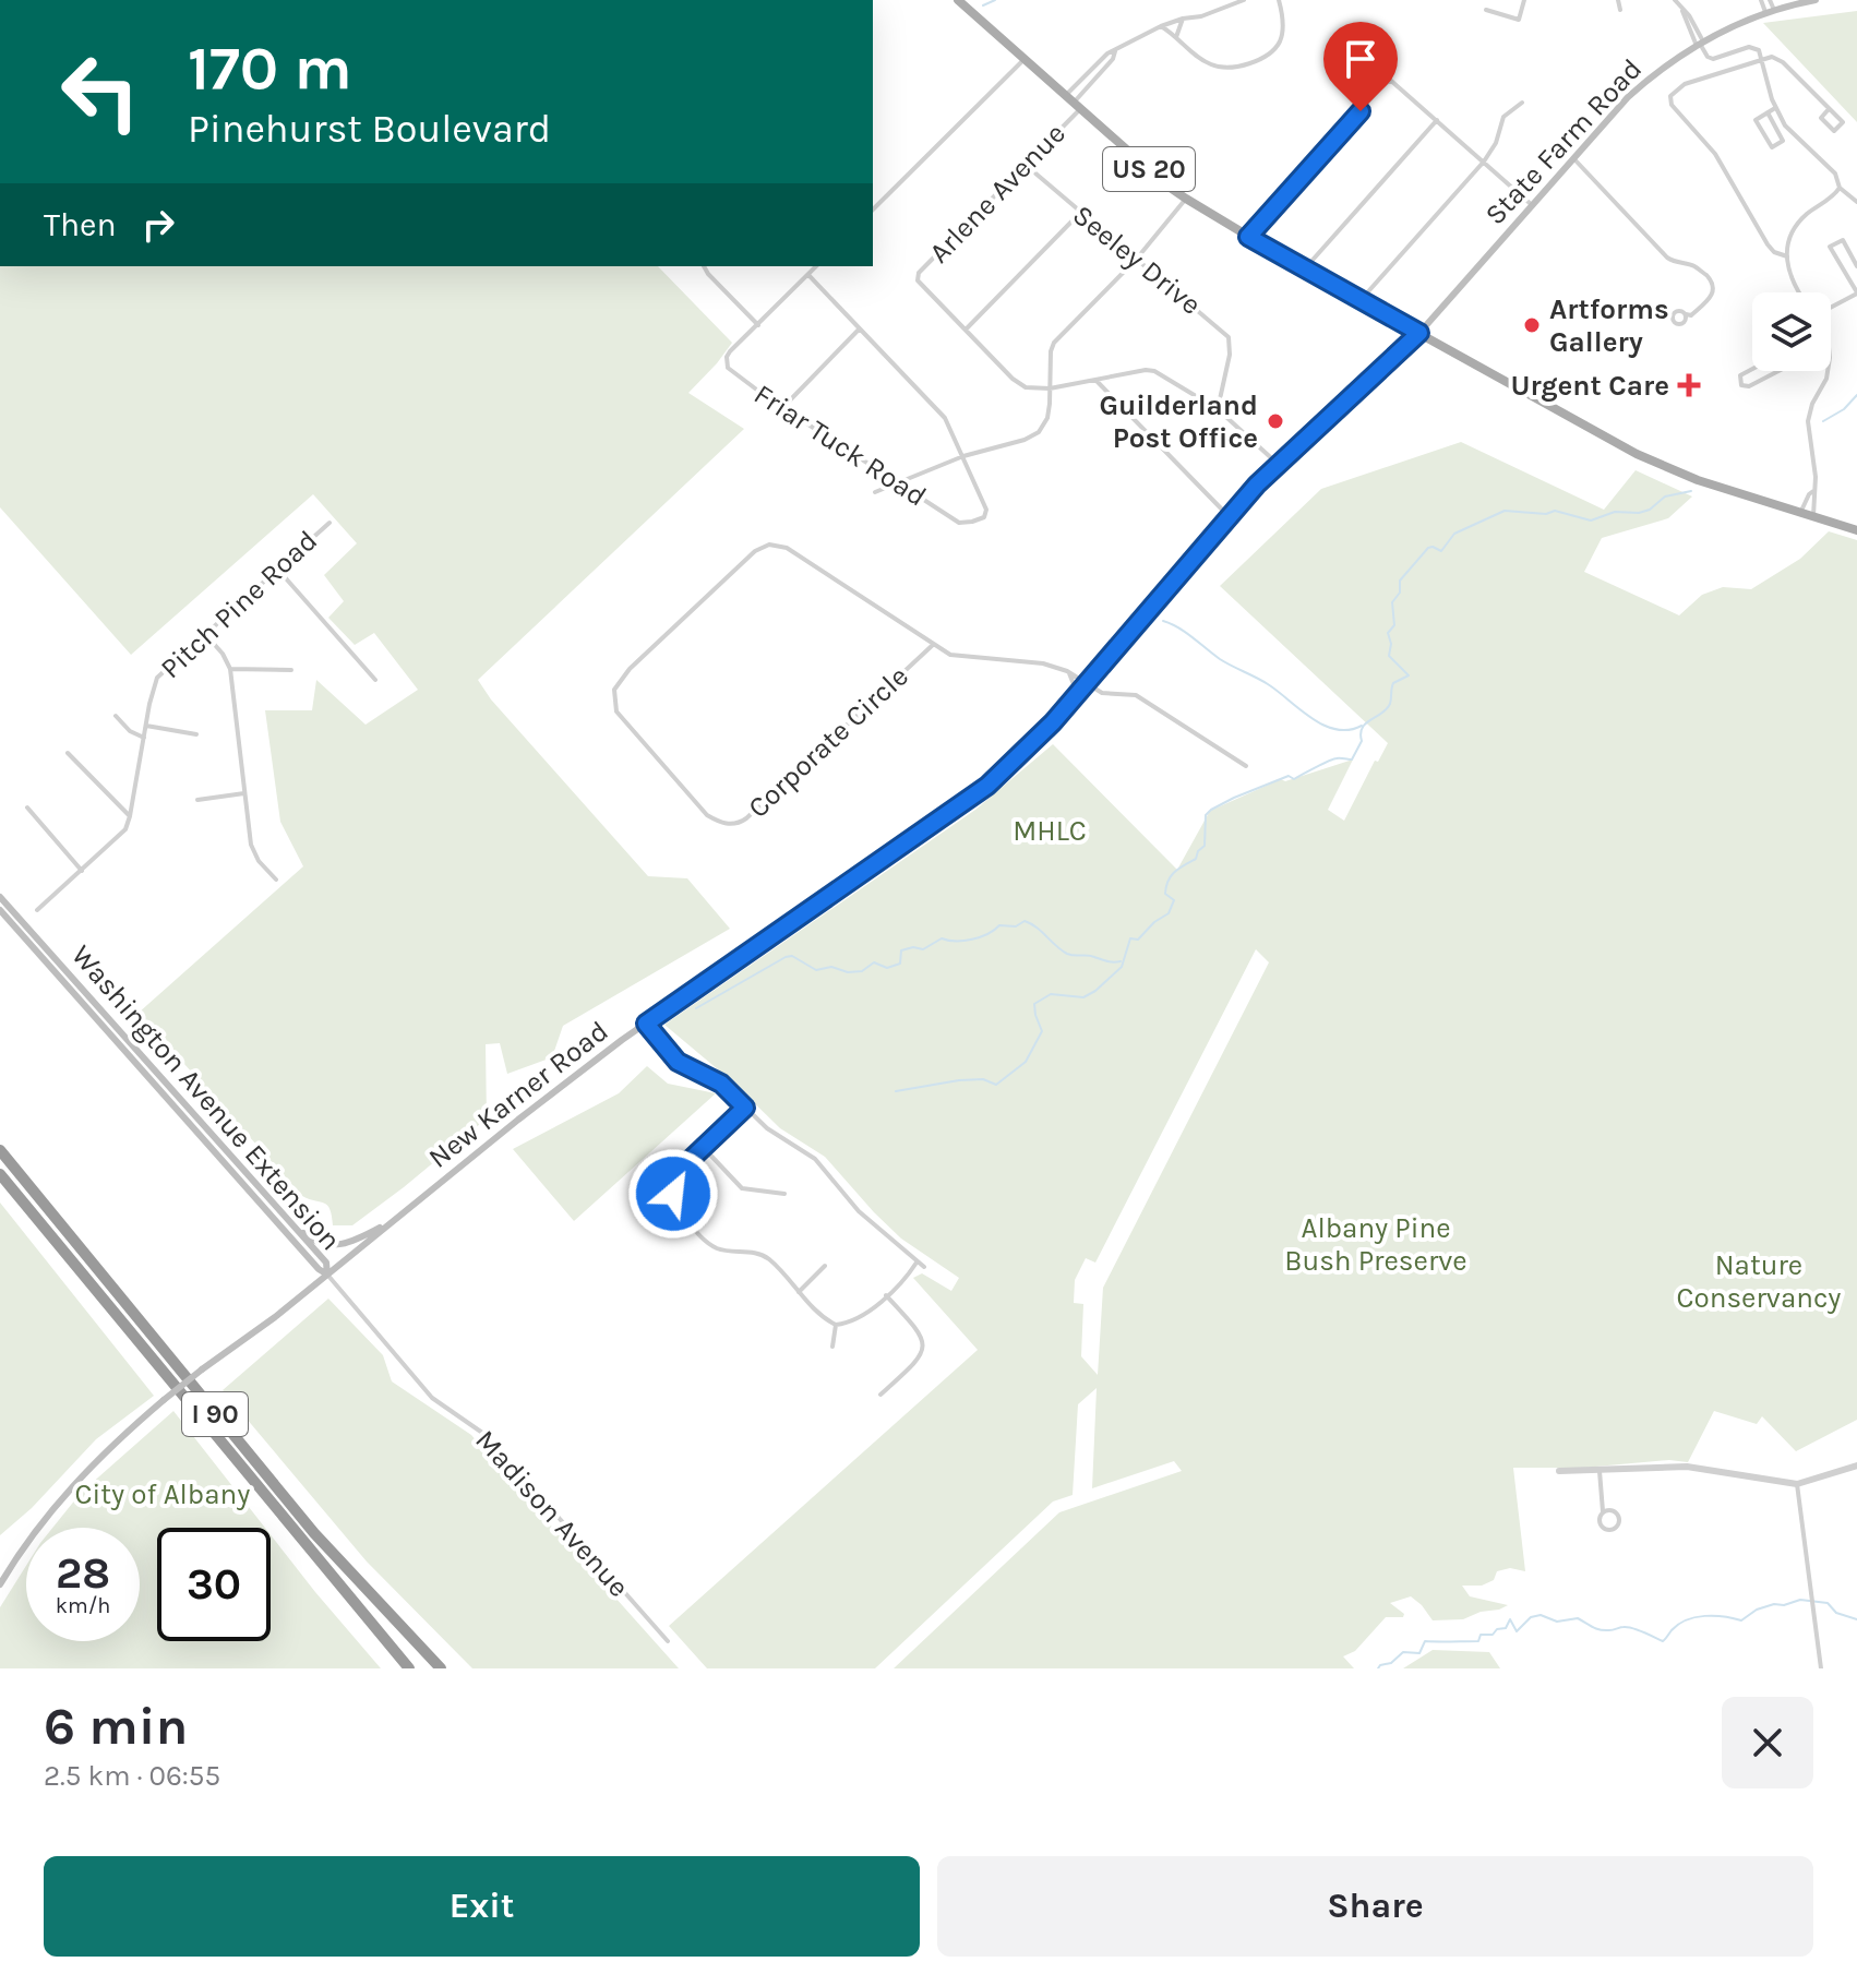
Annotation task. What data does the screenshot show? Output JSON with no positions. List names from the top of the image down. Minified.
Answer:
{"streets":{"highway":["I 90"],"main road":["State Farm Road","US 20","New Karner Road","Washington Avenue Extension"],"street":["Arlene Avenue","Seeley Drive","Friar Tuck Road","Pitch Pine Road","Corporate Circle","Madison Avenue"]},"crossings":[["State Farm Road","US 20"],["State Farm Road","New Karner Road"],["US 20","Arlene Avenue"],["US 20","New Karner Road"],["Arlene Avenue","Seeley Drive"],["Corporate Circle","New Karner Road"],["New Karner Road","Washington Avenue Extension"],["New Karner Road","Madison Avenue"],["Washington Avenue Extension","Madison Avenue"]],"parks":["MHLC","Albany Pine Bush Preserve","Nature Conservancy","City of Albany"],"places":{"other":["Artforms Gallery","Guilderland Post Office"],"health":["Urgent Care"]},"page":{"turn":["170 m","Pinehurst Boulevard"],"then":"Then","speed":"28 km/h","limit":"30","heading":["6 min","2.5 km · 06:55"],"buttons":["Exit","Share"]}}
